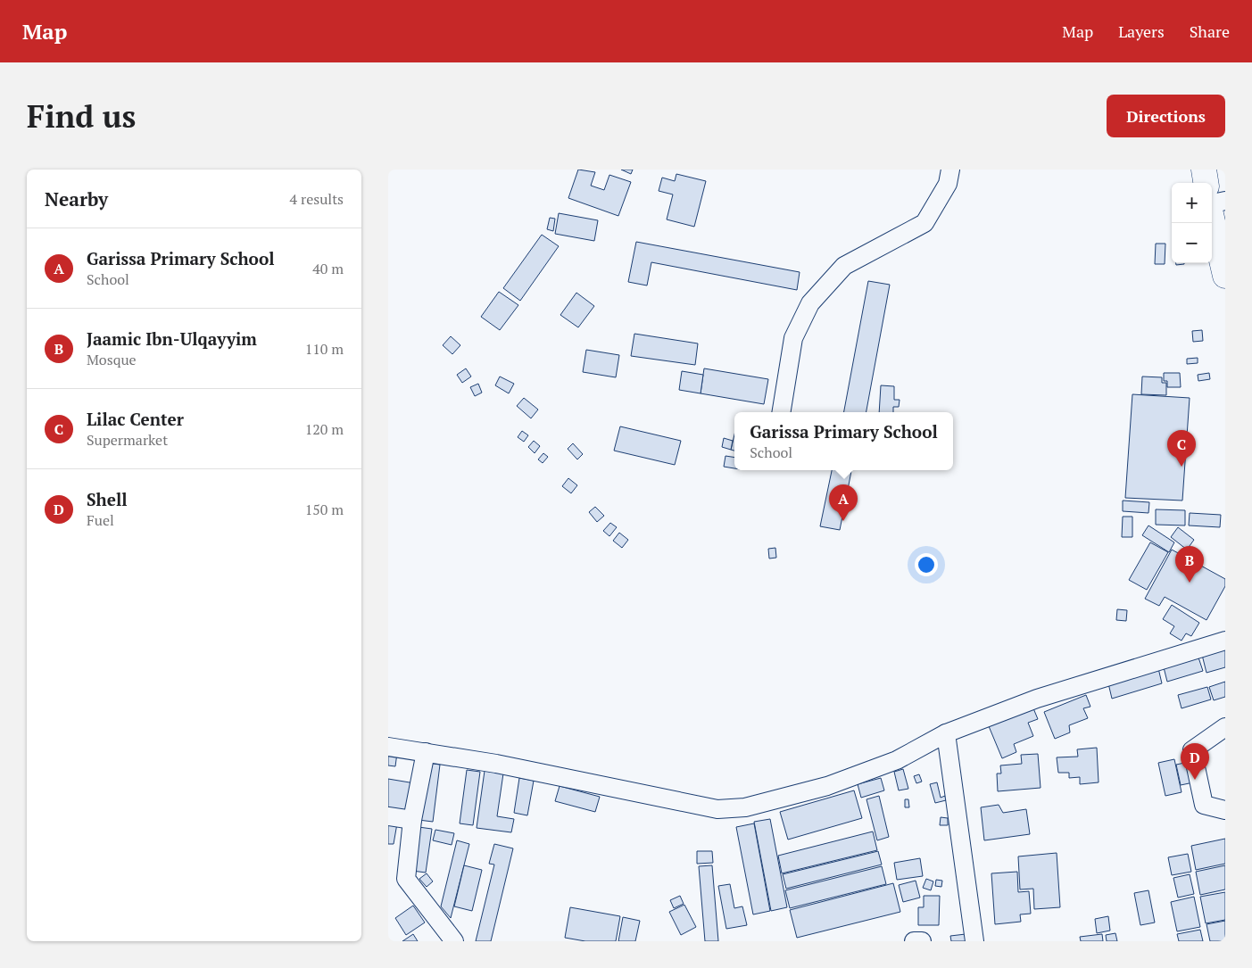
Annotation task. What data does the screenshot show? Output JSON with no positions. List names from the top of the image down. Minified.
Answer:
{"page":{"header":"Map","nav":["Map","Layers","Share"],"buttons":"Directions","title":"Find us","heading":["Nearby","4 results"],"map_buttons":["+","−"],"list":[{"mark":"A","name":"Garissa Primary School","note":"School","value":"40 m"},{"mark":"B","name":"Jaamic Ibn-Ulqayyim","note":"Mosque","value":"110 m"},{"mark":"C","name":"Lilac Center","note":"Supermarket","value":"120 m"},{"mark":"D","name":"Shell","note":"Fuel","value":"150 m"}],"popup":["Garissa Primary School","School"],"pins":["C","A","B","D"]}}
